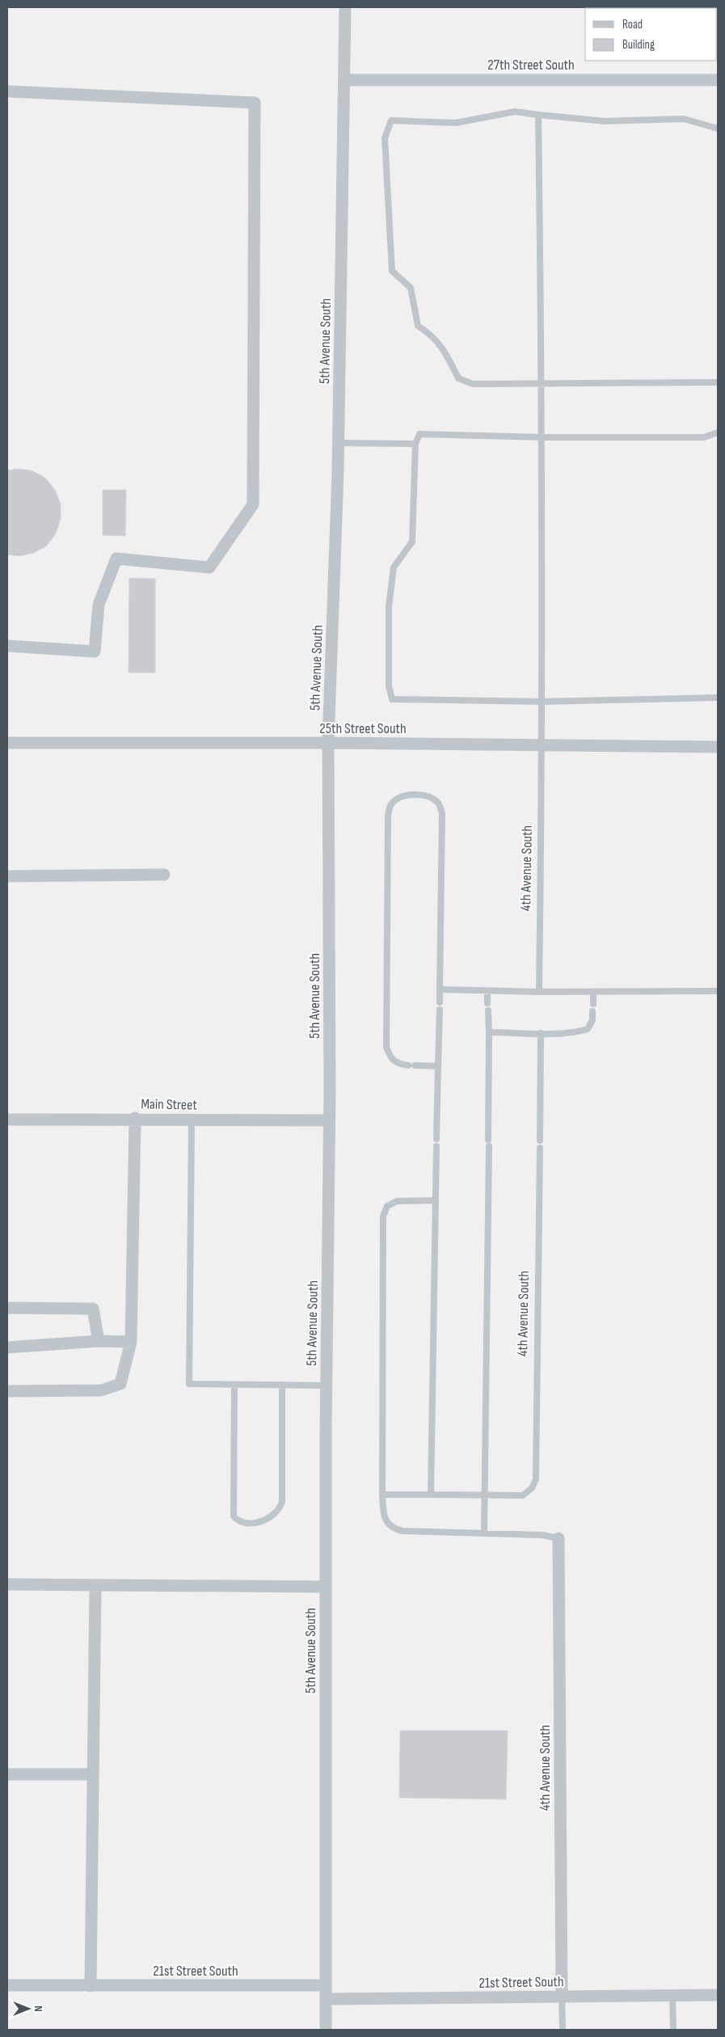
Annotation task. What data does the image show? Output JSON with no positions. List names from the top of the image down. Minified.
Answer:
{"streets":{"street":["27th Street South","5th Avenue South","25th Street South","4th Avenue South","Main Street","21st Street South"]},"crossings":[["27th Street South","5th Avenue South"],["5th Avenue South","25th Street South"],["5th Avenue South","Main Street"],["5th Avenue South","21st Street South"],["25th Street South","4th Avenue South"],["4th Avenue South","21st Street South"]],"legend":["Road","Building"],"north":"right"}
